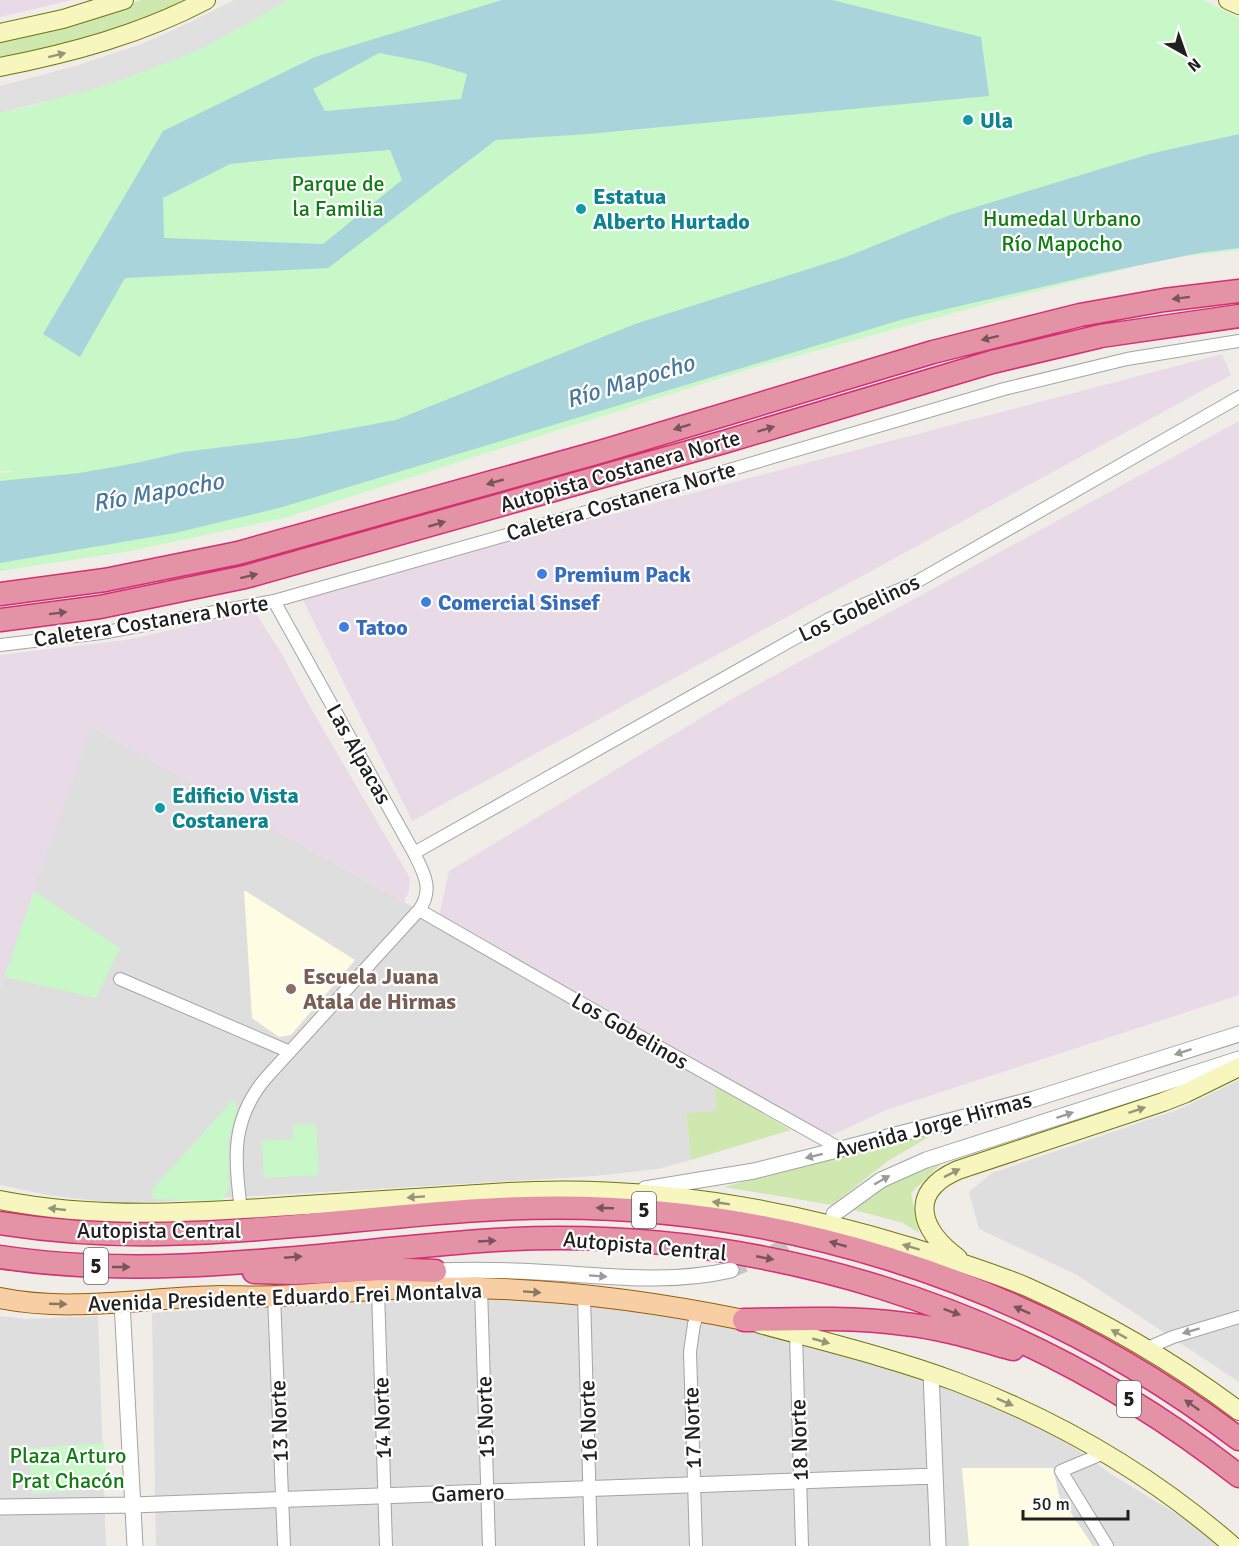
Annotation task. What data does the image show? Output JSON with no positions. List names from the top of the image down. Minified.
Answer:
{"streets":{"highway":["Autopista Costanera Norte","5","Autopista Central"],"main road":["Avenida Presidente Eduardo Frei Montalva"],"street":["Caletera Costanera Norte","Los Gobelinos","Las Alpacas","Avenida Jorge Hirmas","15 Norte","14 Norte","13 Norte","16 Norte","17 Norte","18 Norte","Gamero"]},"crossings":[["Caletera Costanera Norte","Las Alpacas"],["Los Gobelinos","Las Alpacas"],["Los Gobelinos","Avenida Jorge Hirmas"],["Avenida Presidente Eduardo Frei Montalva","15 Norte"],["Avenida Presidente Eduardo Frei Montalva","14 Norte"],["Avenida Presidente Eduardo Frei Montalva","13 Norte"],["Avenida Presidente Eduardo Frei Montalva","16 Norte"],["Avenida Presidente Eduardo Frei Montalva","17 Norte"],["Avenida Presidente Eduardo Frei Montalva","18 Norte"],["15 Norte","Gamero"],["14 Norte","Gamero"],["13 Norte","Gamero"],["16 Norte","Gamero"],["17 Norte","Gamero"],["18 Norte","Gamero"]],"water":["Río Mapocho"],"parks":["Parque de la Familia","Humedal Urbano Río Mapocho","Plaza Arturo Prat Chacón"],"places":["Ula","Estatua Alberto Hurtado","Premium Pack","Comercial Sinsef","Tatoo","Edificio Vista Costanera","Escuela Juana Atala de Hirmas"],"scale_bar":"50 m","north":"bottom right"}
